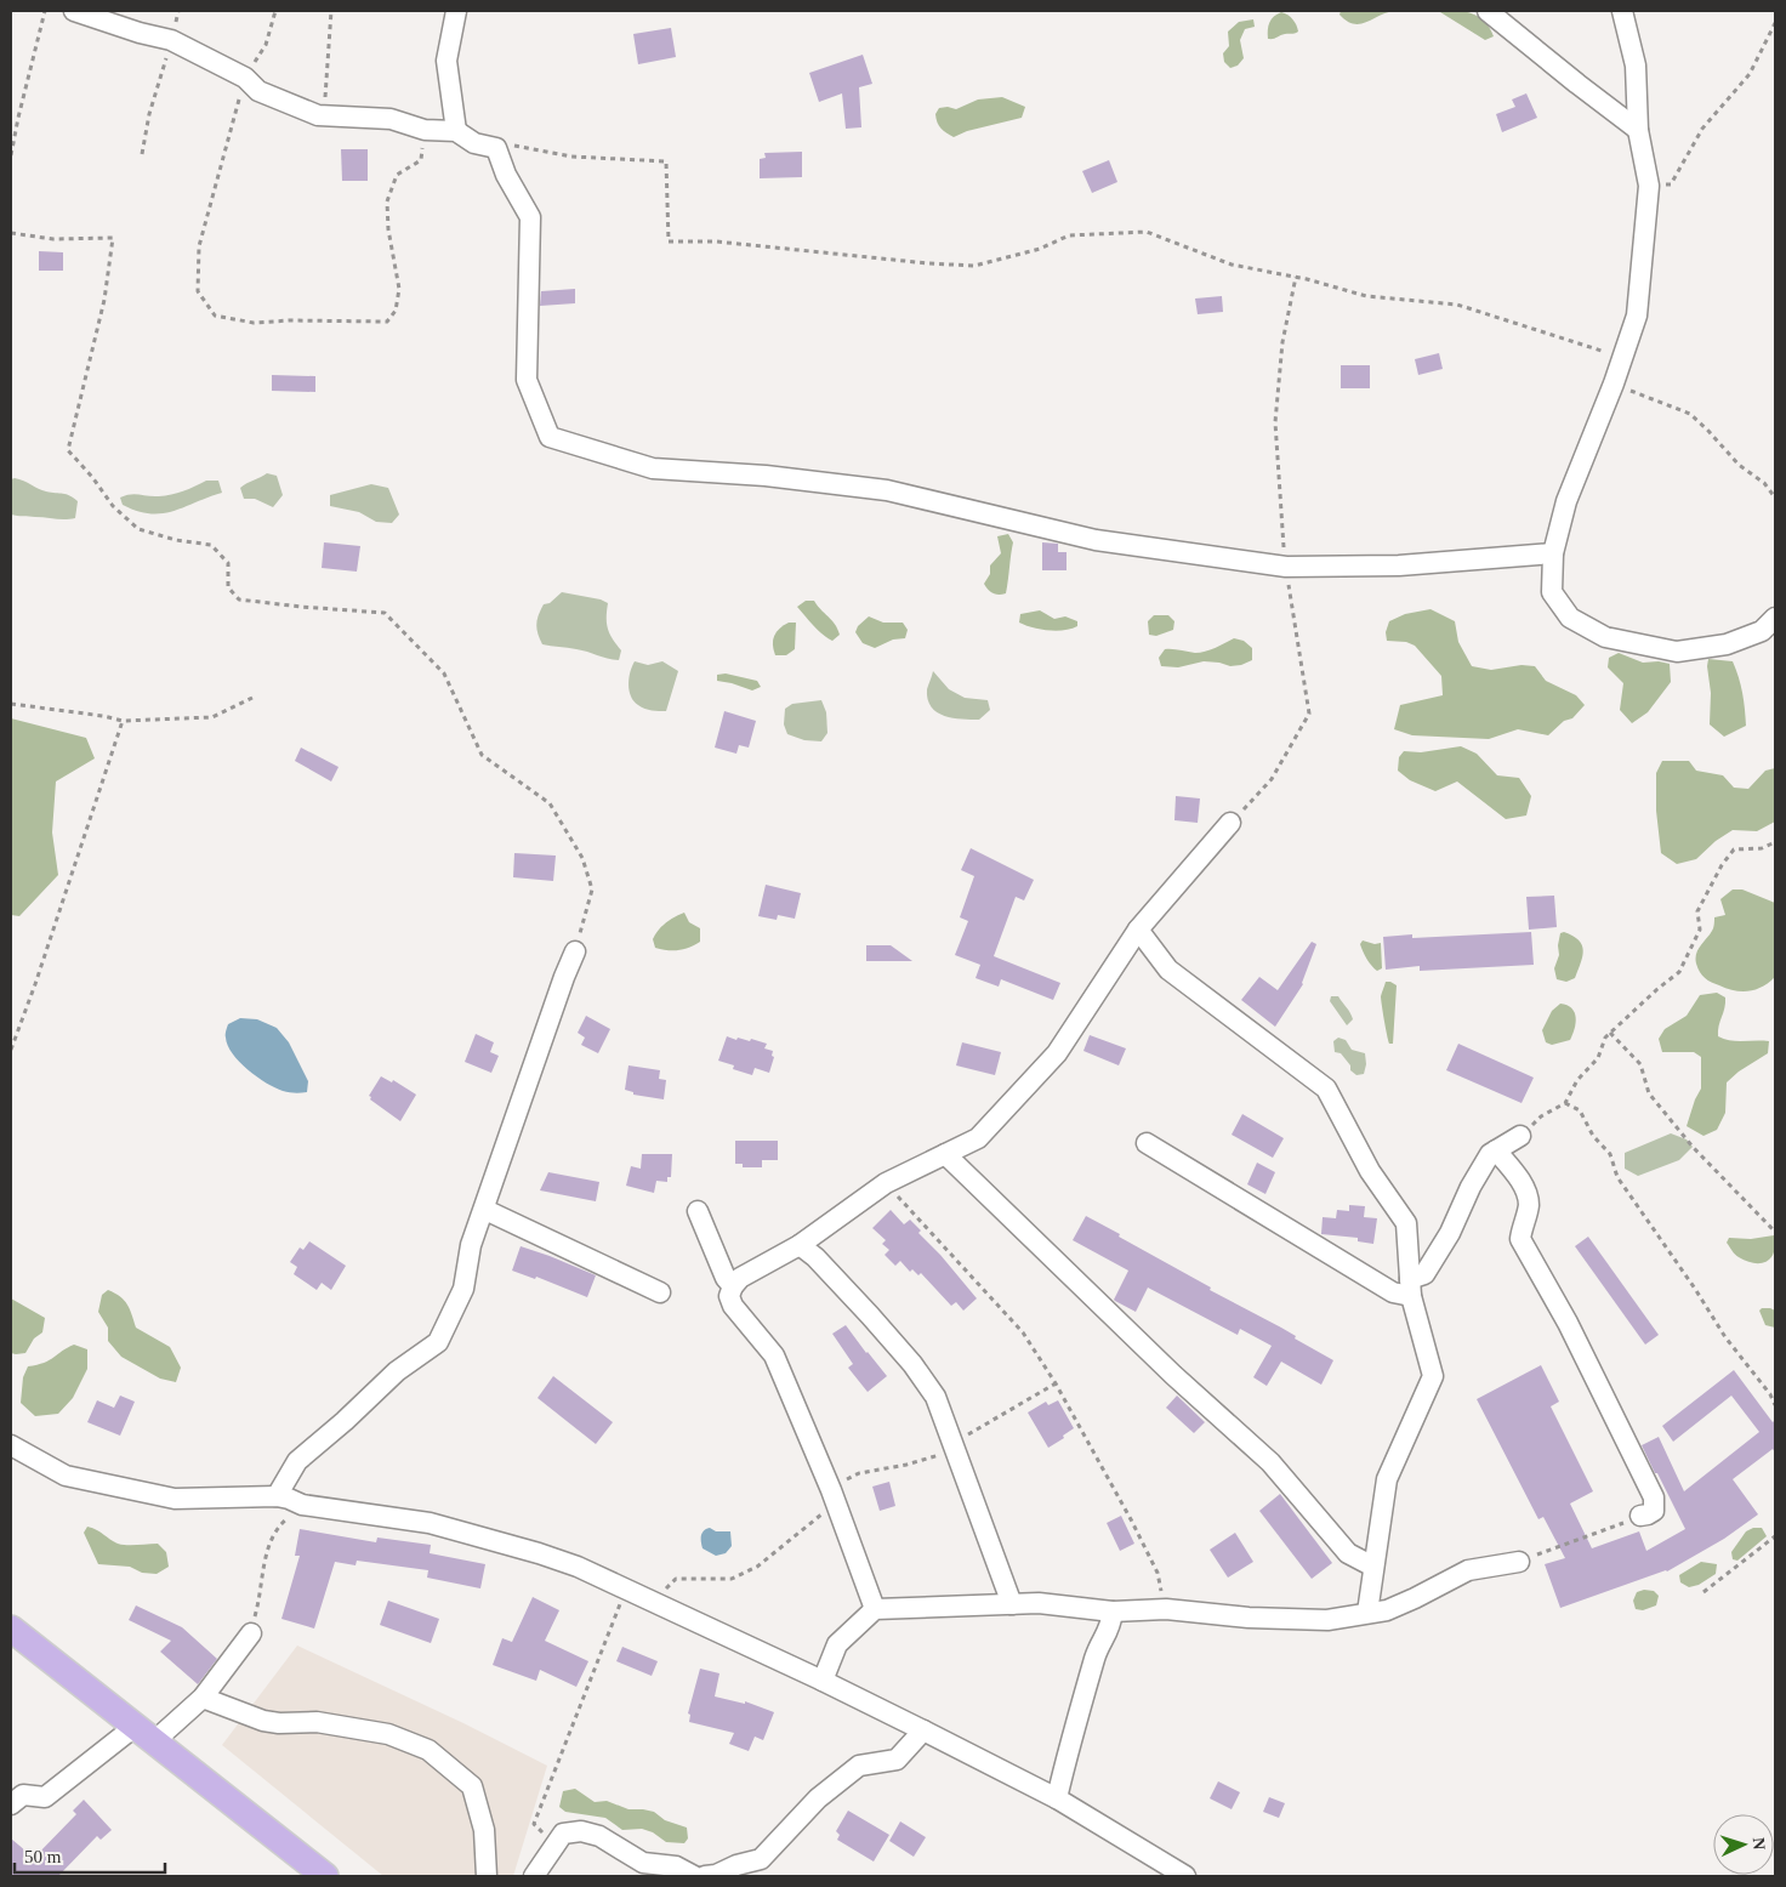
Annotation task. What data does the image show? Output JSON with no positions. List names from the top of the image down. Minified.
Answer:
{"scale_bar":"50 m","north":"right"}
